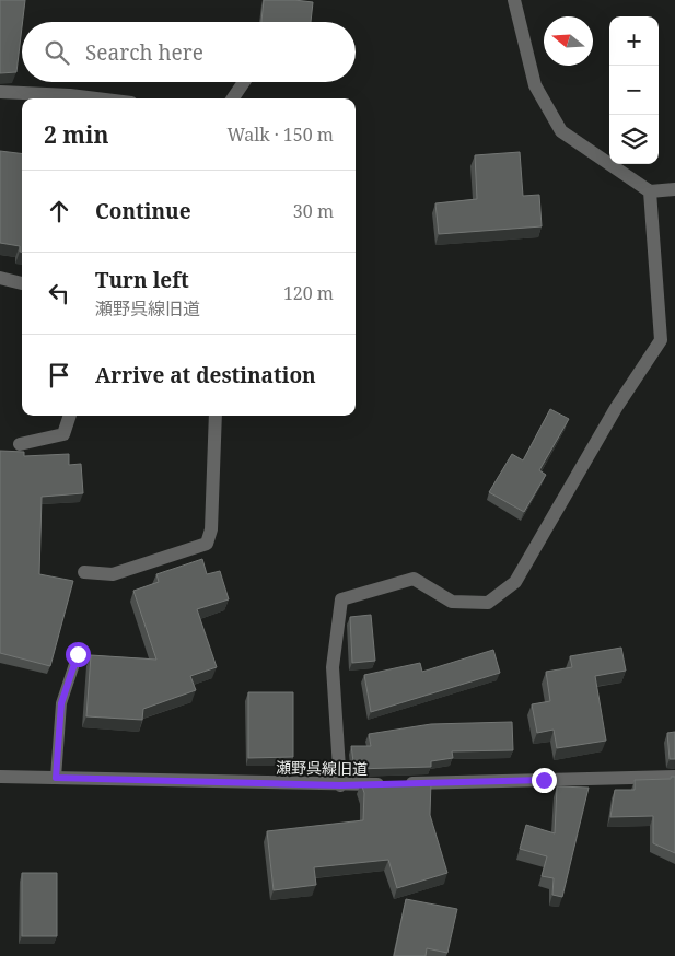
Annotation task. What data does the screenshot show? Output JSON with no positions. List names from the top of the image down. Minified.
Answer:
{"streets":{"street":["瀬野呉線旧道"]},"north":"left","page":{"map_buttons":["+","−"],"search":"Search here","heading":["2 min","Walk · 150 m"],"list":[["Continue","30 m"],["Turn left","瀬野呉線旧道","120 m"],"Arrive at destination"]}}
